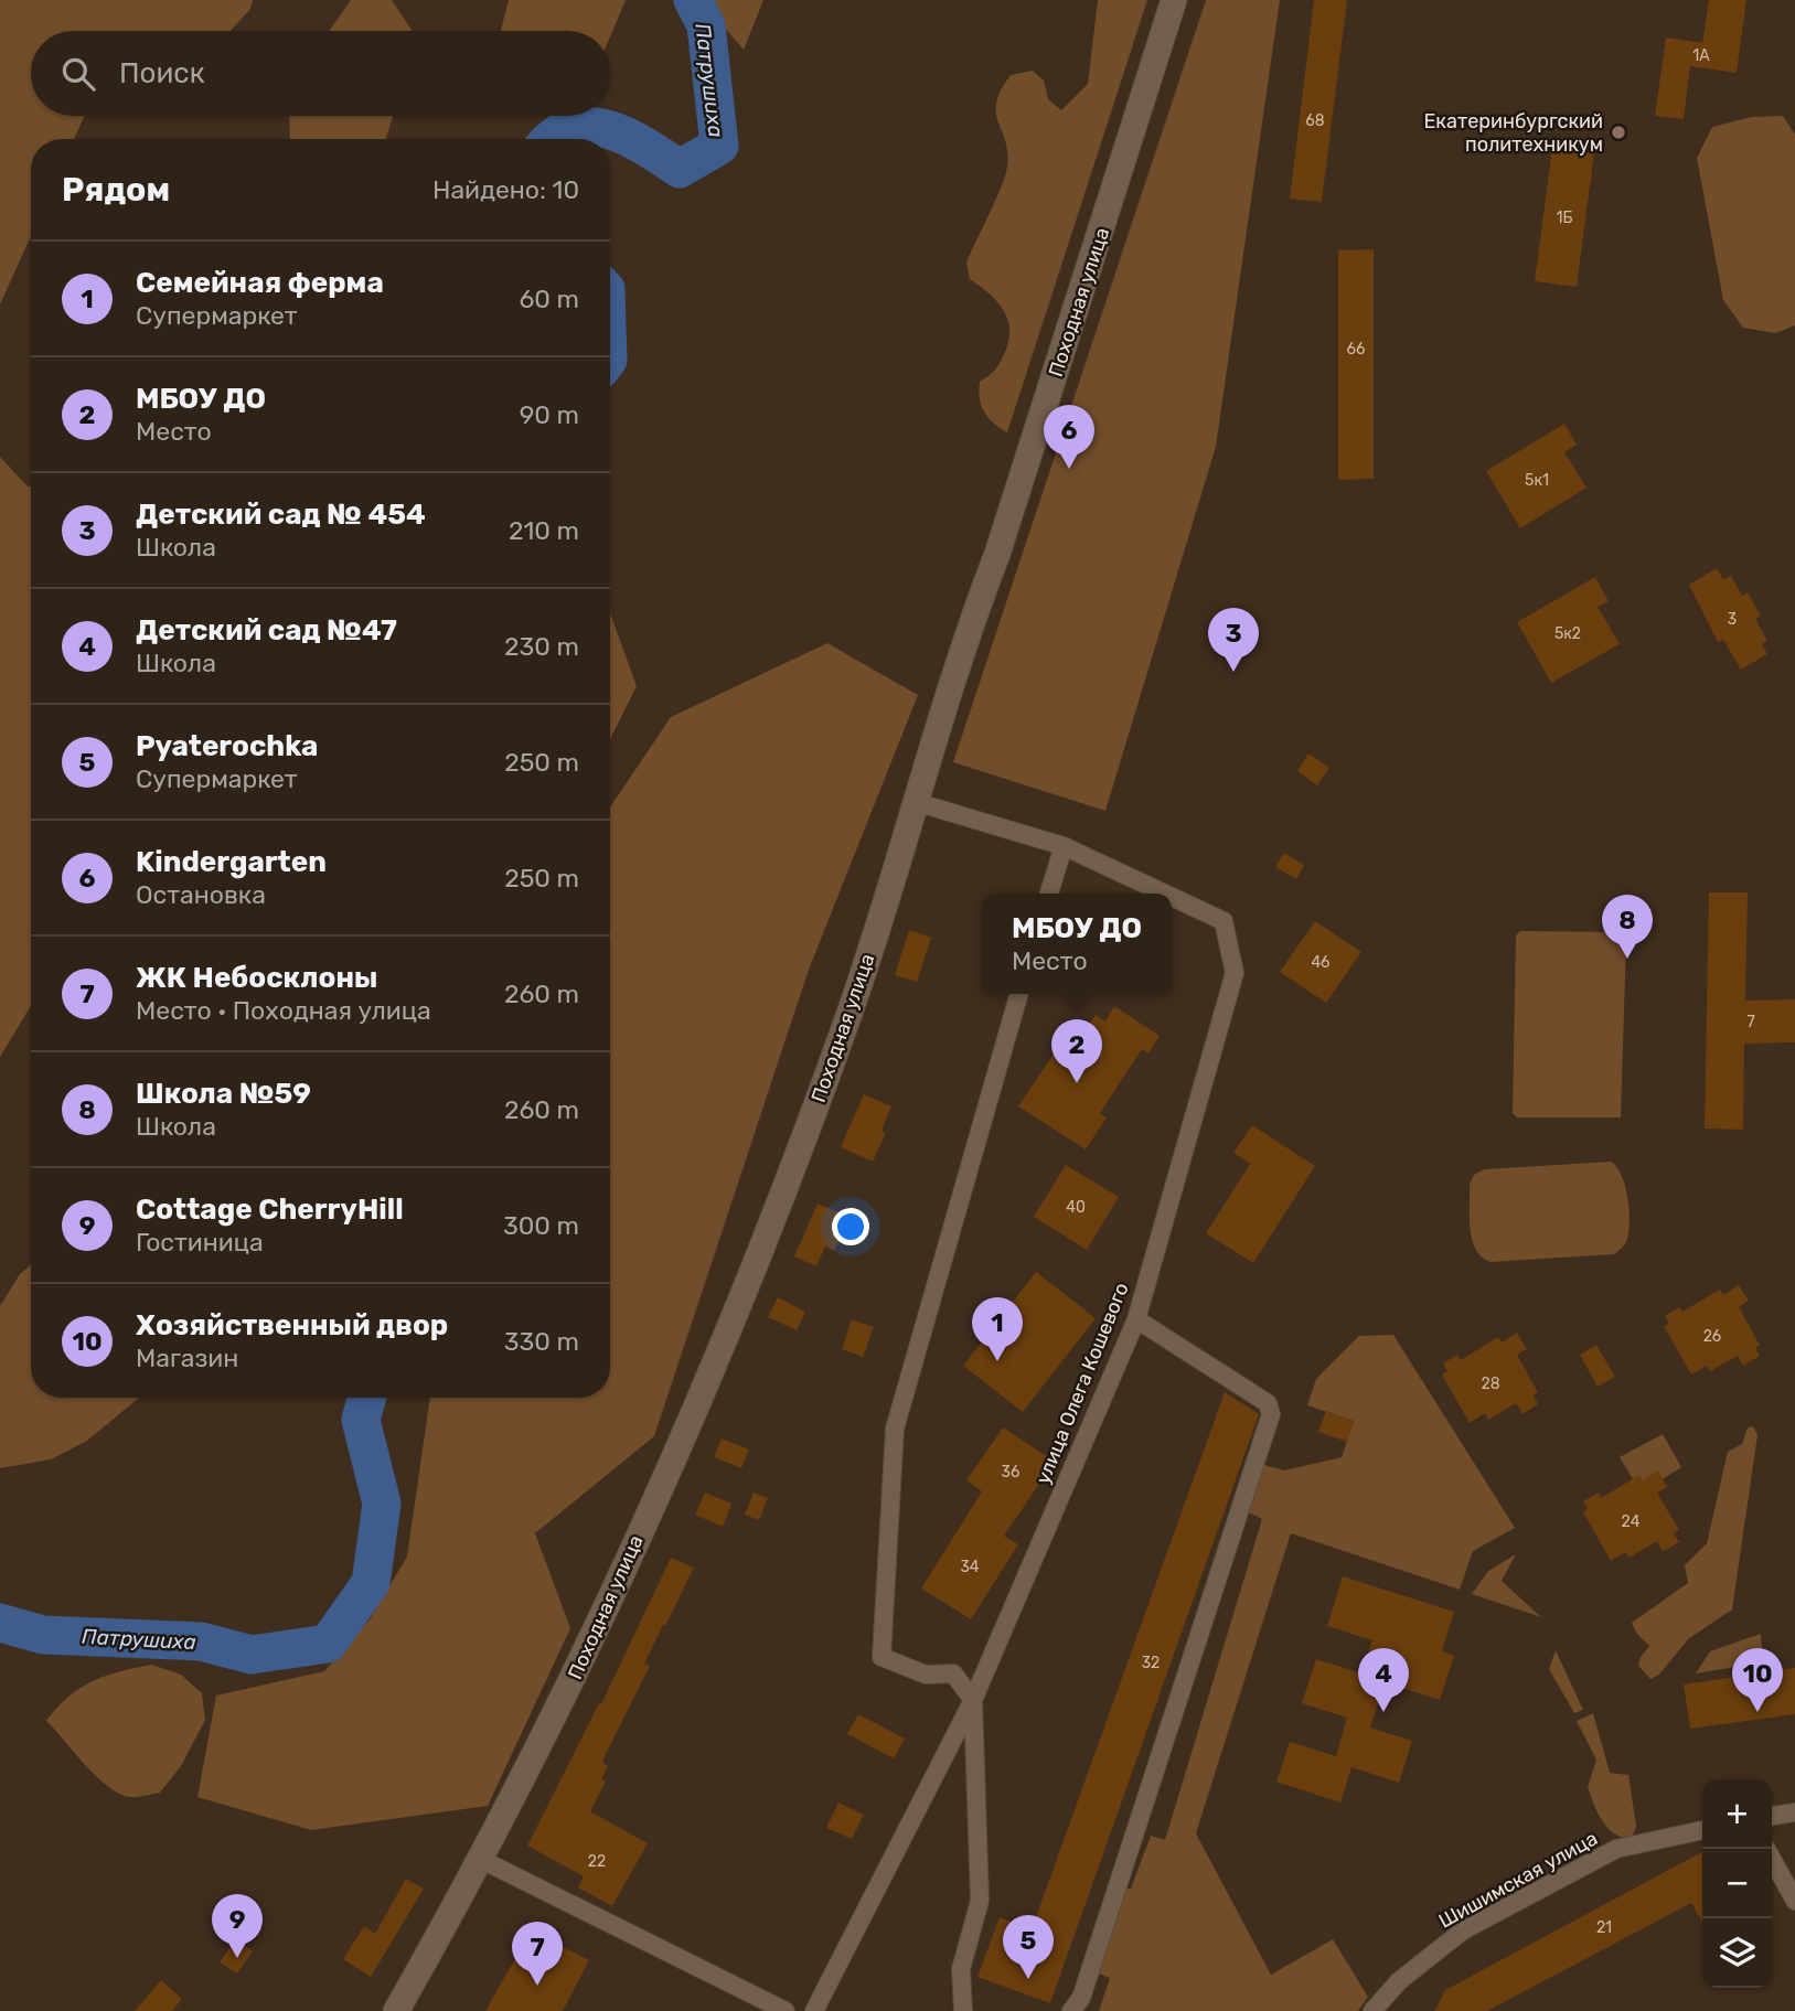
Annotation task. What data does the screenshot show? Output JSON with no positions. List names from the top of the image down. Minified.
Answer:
{"streets":{"main road":["Походная улица"],"street":["улица Олега Кошевого","Шишимская улица"]},"crossings":[["Походная улица","улица Олега Кошевого"]],"water":["Патрушиха"],"places":["Екатеринбургский политехникум"],"house_numbers":["1А","68","1Б","66","5к1","3","5к2","46","7","40","26","28","36","24","34","32","22","21"],"page":{"search":"Поиск","heading":["Рядом","Найдено: 10"],"list":[{"mark":"1","name":"Семейная ферма","note":"Супермаркет","value":"60 m"},{"mark":"2","name":"МБОУ ДО","note":"Место","value":"90 m"},{"mark":"3","name":"Детский сад № 454","note":"Школа","value":"210 m"},{"mark":"4","name":"Детский сад №47","note":"Школа","value":"230 m"},{"mark":"5","name":"Pyaterochka","note":"Супермаркет","value":"250 m"},{"mark":"6","name":"Kindergarten","note":"Остановка","value":"250 m"},{"mark":"7","name":"ЖК Небосклоны","note":"Место · Походная улица","value":"260 m"},{"mark":"8","name":"Школа №59","note":"Школа","value":"260 m"},{"mark":"9","name":"Cottage CherryHill","note":"Гостиница","value":"300 m"},{"mark":"10","name":"Хозяйственный двор","note":"Магазин","value":"330 m"}],"pins":["6","3","8","2","1","4","10","9","5","7"],"popup":["МБОУ ДО","Место"],"map_buttons":["+","−"]}}
